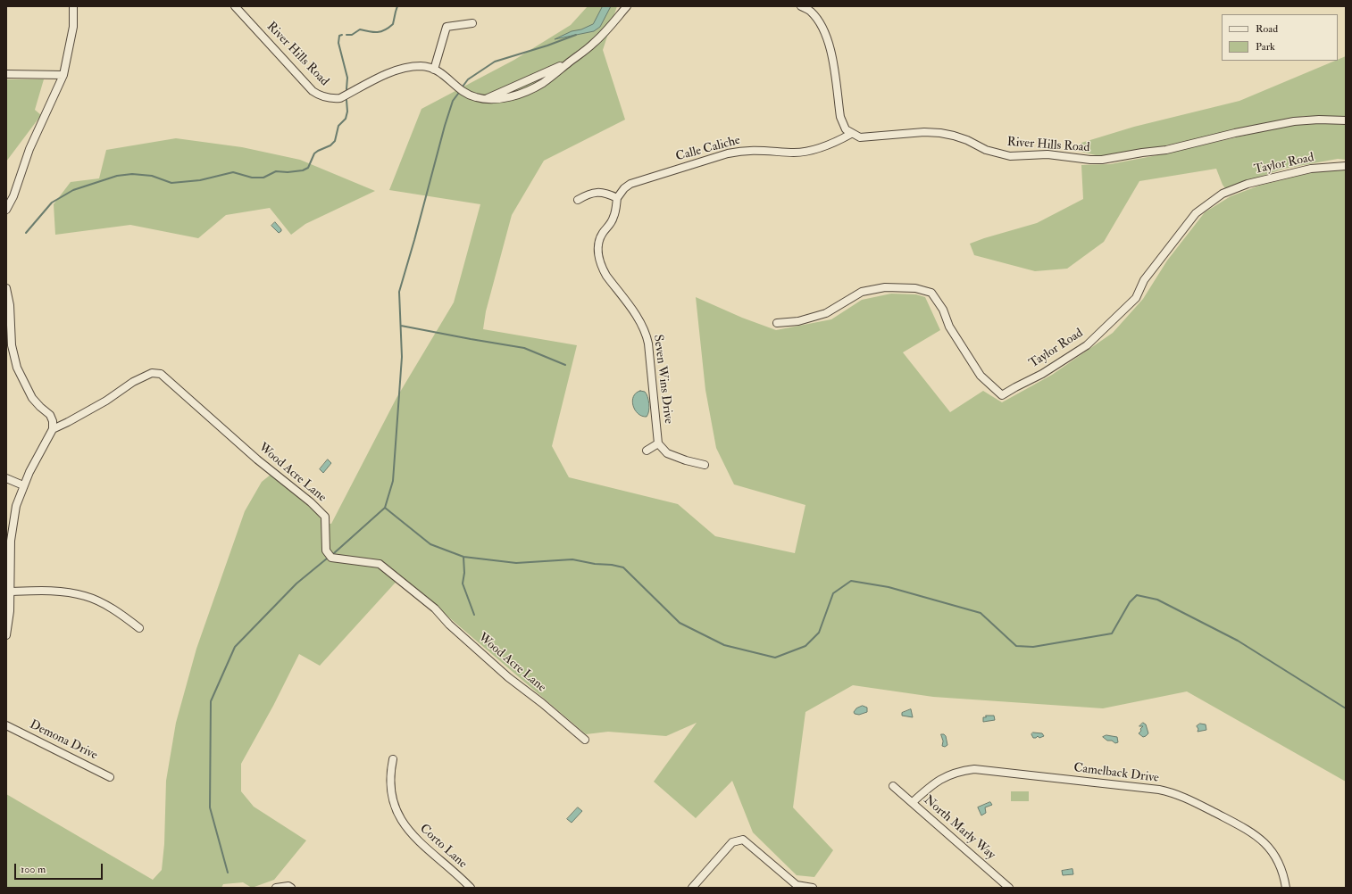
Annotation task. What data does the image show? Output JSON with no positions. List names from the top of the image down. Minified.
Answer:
{"streets":{"street":["River Hills Road","Calle Caliche","Taylor Road","Seven Wins Drive","Wood Acre Lane","Demona Drive","Camelback Drive","North Marly Way","Corto Lane"]},"crossings":[["River Hills Road","Calle Caliche"],["Calle Caliche","Seven Wins Drive"],["Camelback Drive","North Marly Way"]],"legend":["Road","Park"],"scale_bar":"100 m"}
